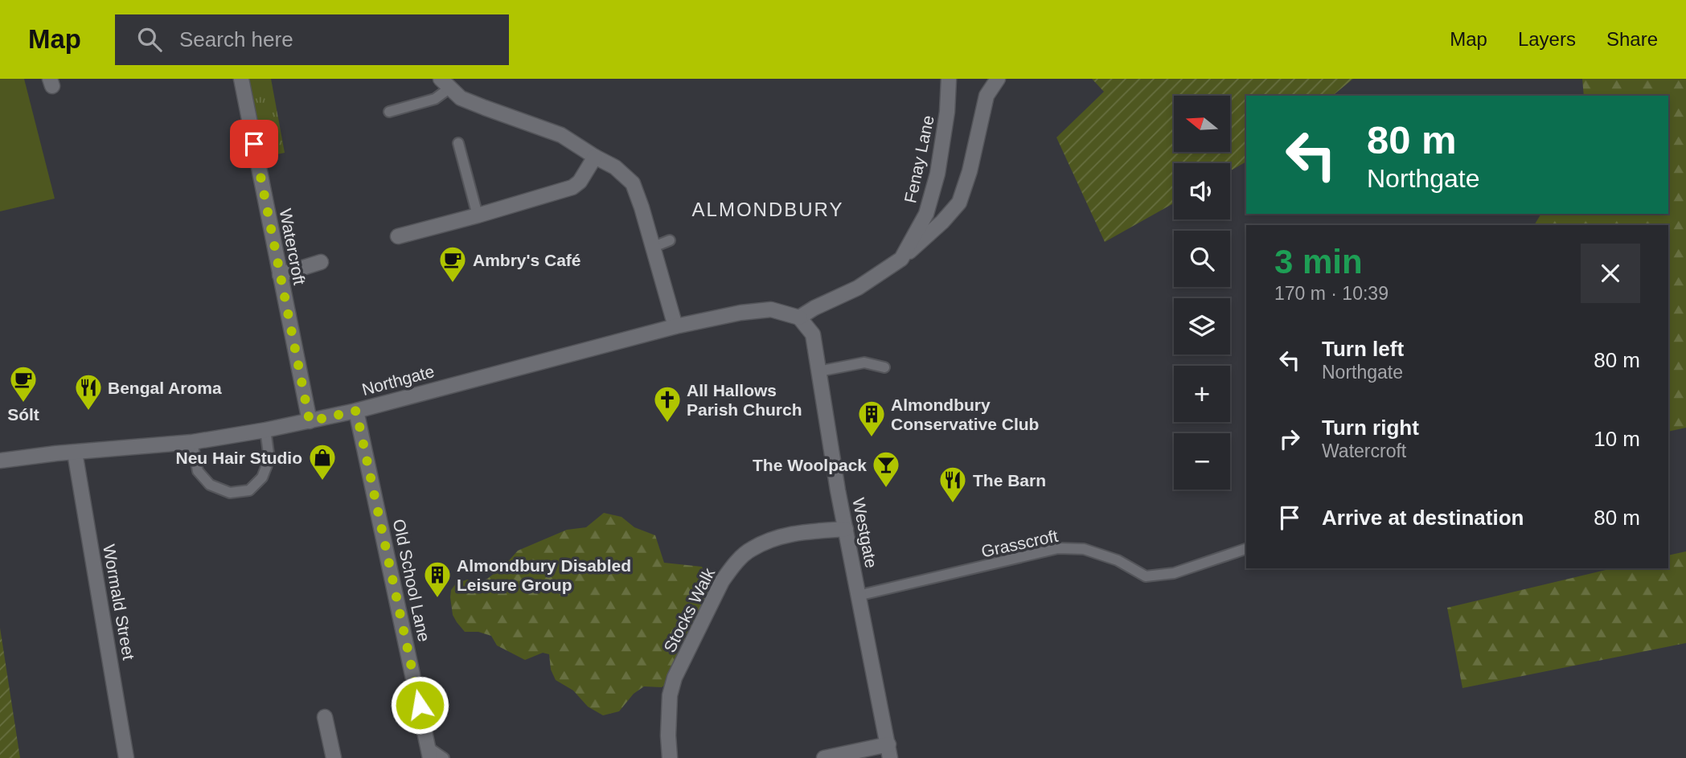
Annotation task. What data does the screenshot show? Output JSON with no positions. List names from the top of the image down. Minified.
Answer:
{"streets":{"street":["Fenay Lane","Watercroft","Northgate","Westgate","Old School Lane","Wormald Street","Stocks Walk"],"lane":["Grasscroft"]},"crossings":[["Fenay Lane","Northgate"],["Fenay Lane","Westgate"],["Watercroft","Northgate"],["Northgate","Westgate"],["Northgate","Old School Lane"],["Northgate","Wormald Street"],["Westgate","Grasscroft"],["Westgate","Stocks Walk"]],"districts":["ALMONDBURY"],"places":{"cafe":["Ambry's Café","Sólt"],"restaurant":["Bengal Aroma","The Barn"],"church":["All Hallows Parish Church"],"building":["Almondbury Conservative Club","Almondbury Disabled Leisure Group"],"shop":["Neu Hair Studio"],"bar":["The Woolpack"]},"north":"left","page":{"header":"Map","search":"Search here","nav":["Map","Layers","Share"],"map_buttons":["+","−"],"turn":["80 m","Northgate"],"heading":["3 min","170 m · 10:39"],"list":[{"name":"Turn left","note":"Northgate","value":"80 m"},{"name":"Turn right","note":"Watercroft","value":"10 m"},{"name":"Arrive at destination","value":"80 m"}]}}
